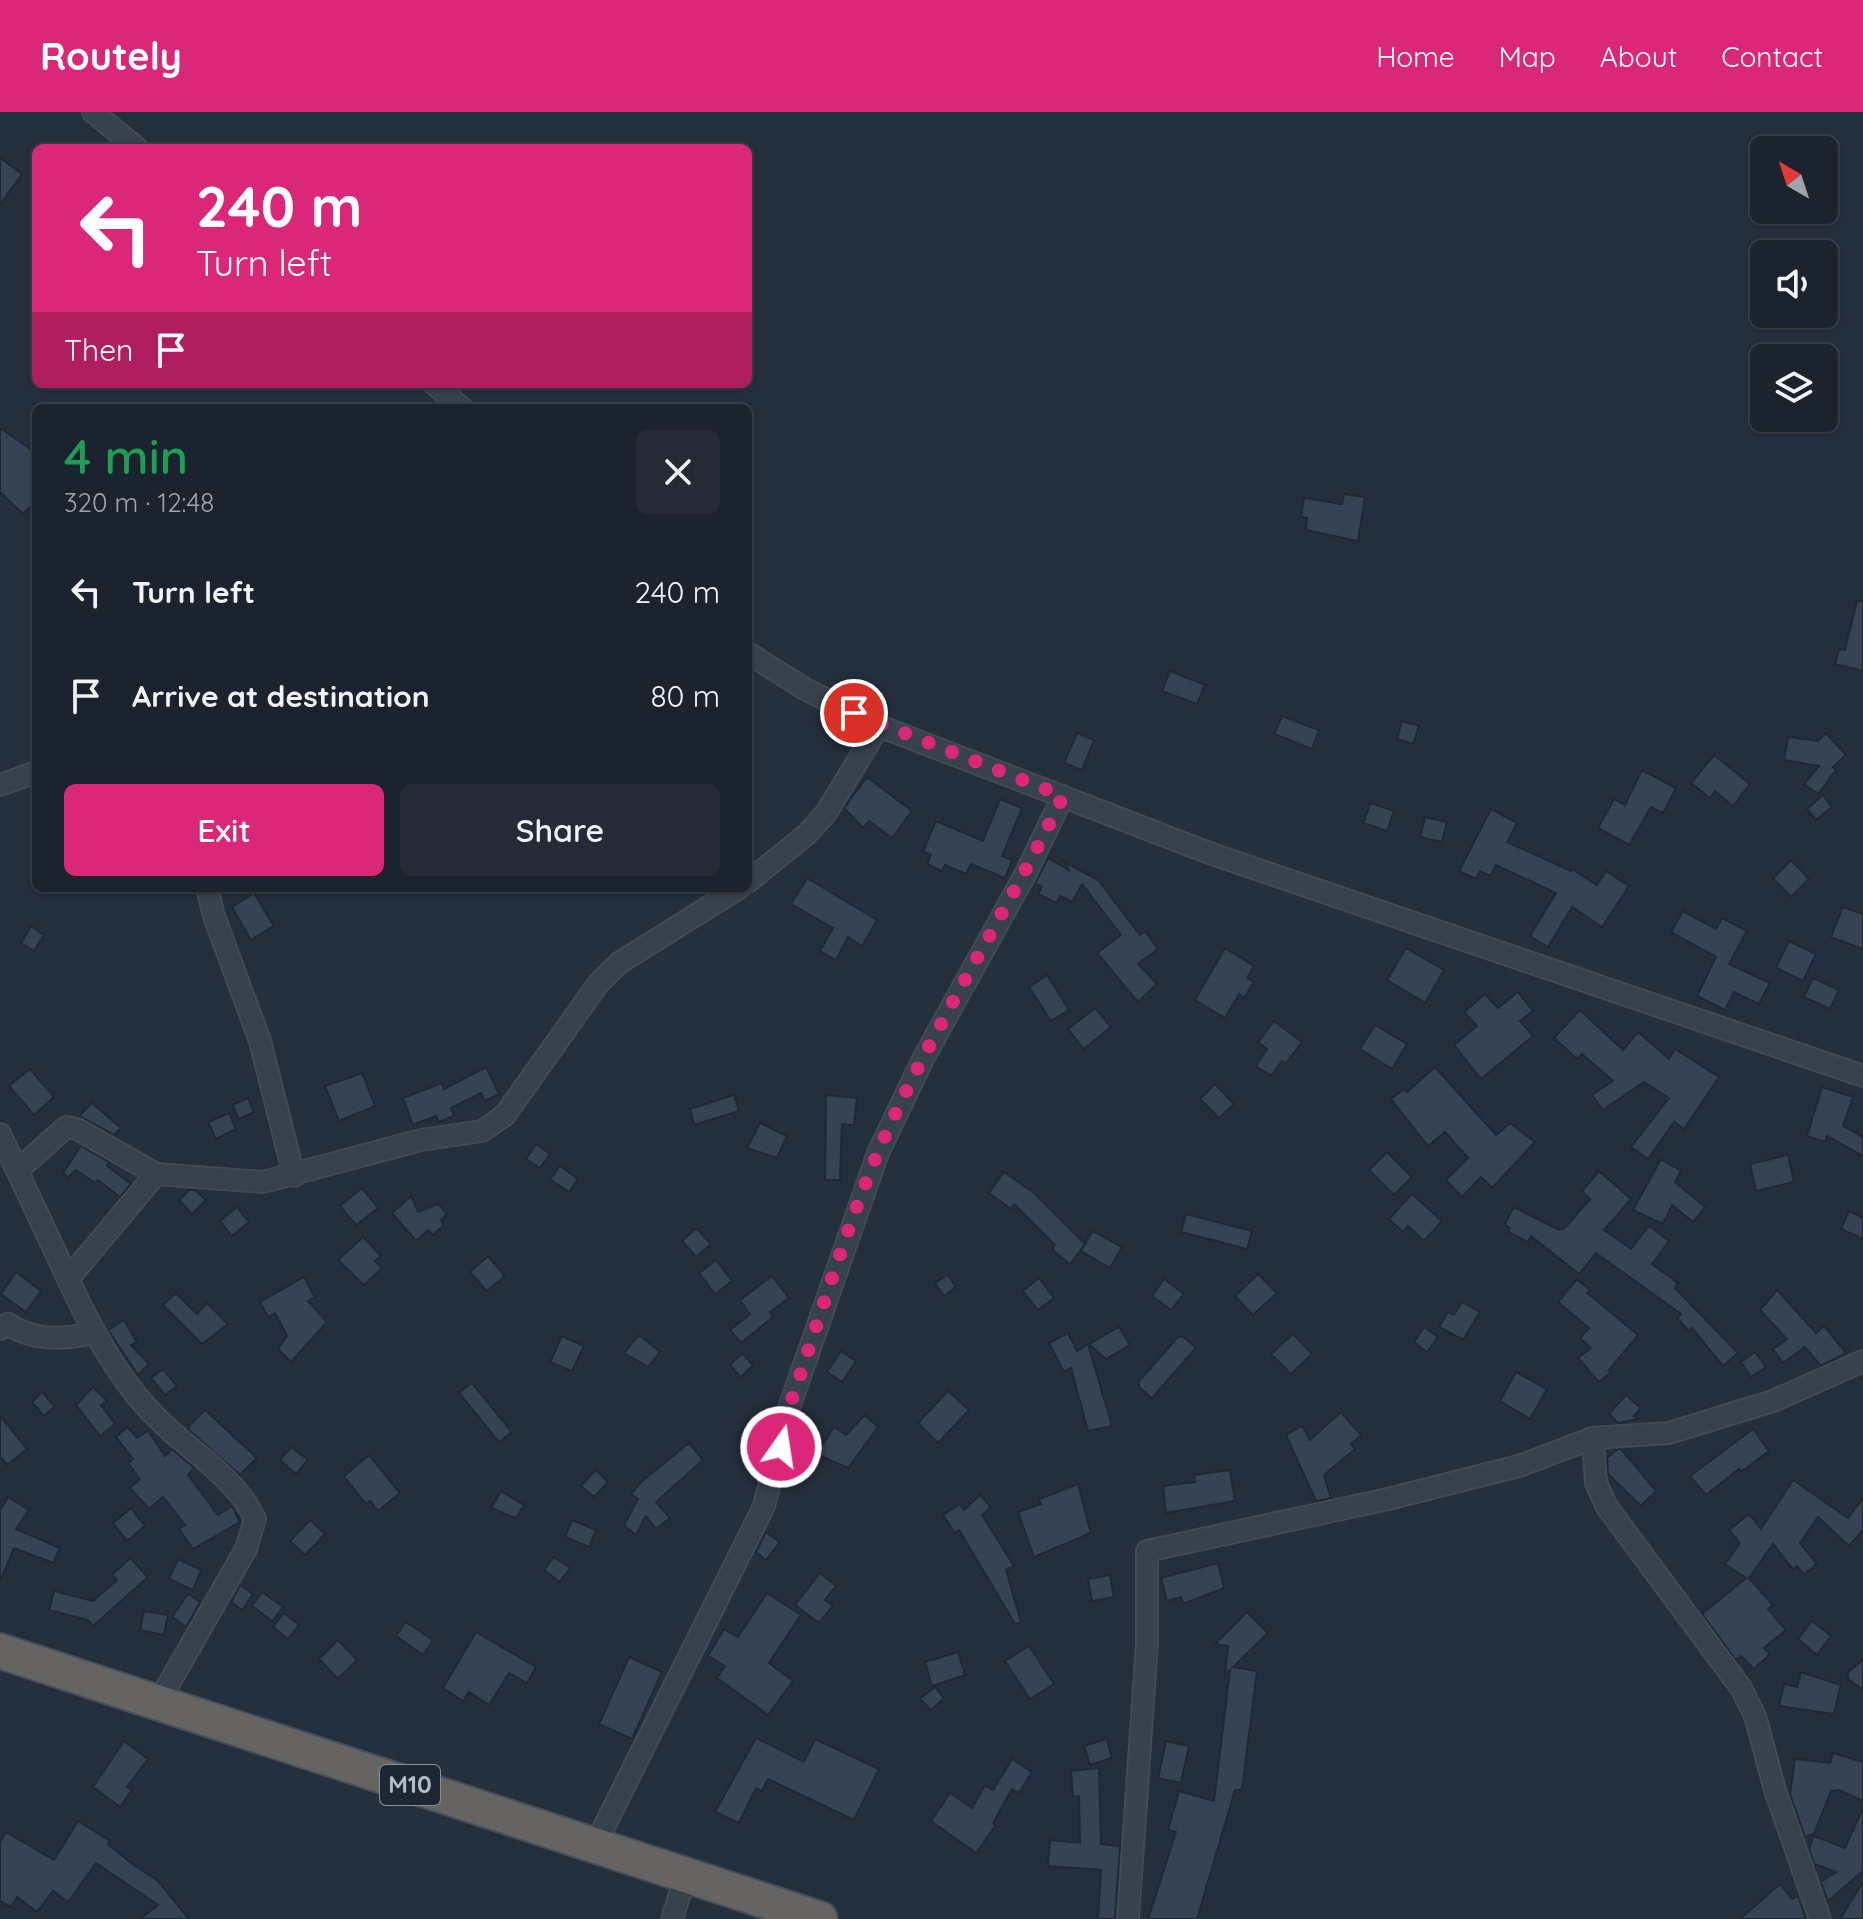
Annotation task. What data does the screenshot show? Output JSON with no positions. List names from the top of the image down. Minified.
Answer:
{"streets":{"highway":["M10"]},"north":"top left","page":{"header":"Routely","nav":["Home","Map","About","Contact"],"turn":["240 m","Turn left"],"then":"Then","heading":["4 min","320 m · 12:48"],"list":[{"name":"Turn left","value":"240 m"},{"name":"Arrive at destination","value":"80 m"}],"buttons":["Exit","Share"]}}
